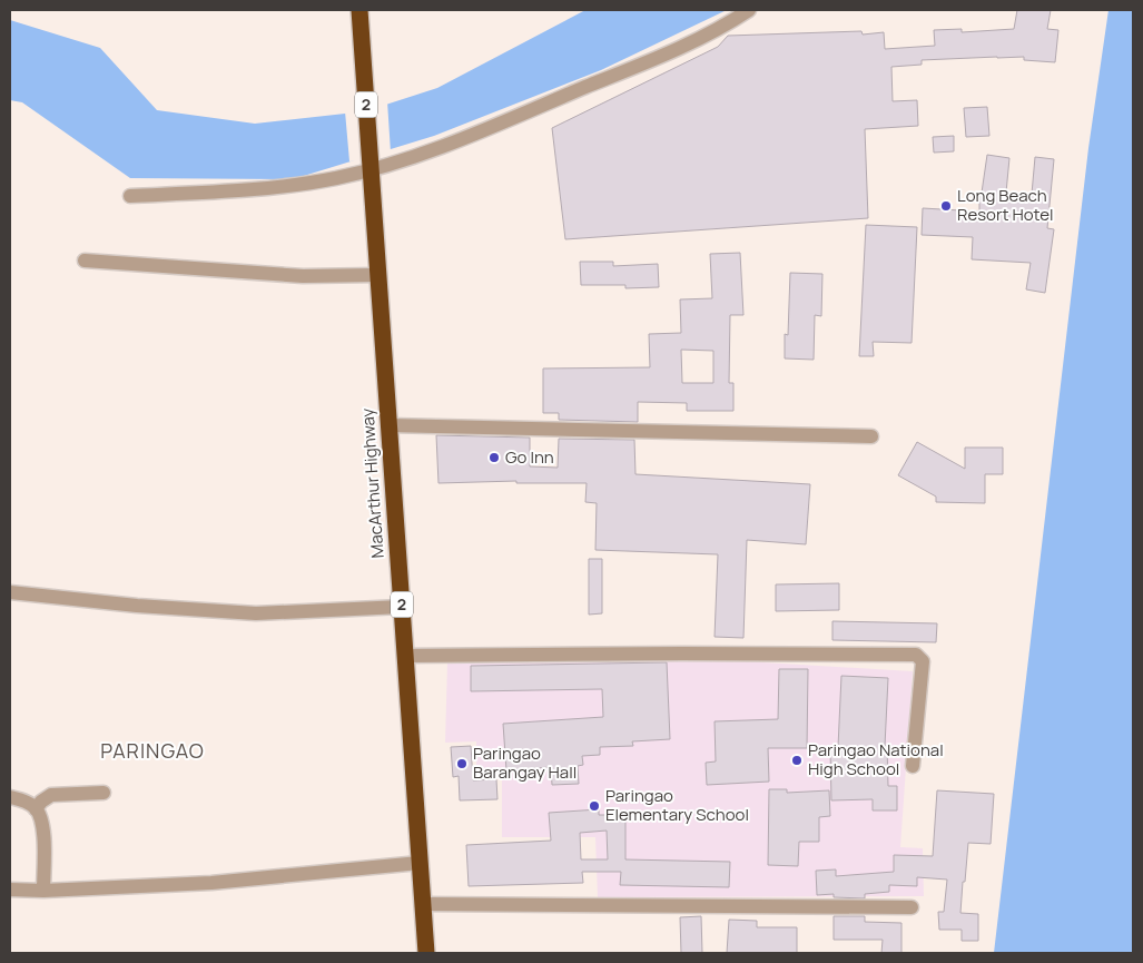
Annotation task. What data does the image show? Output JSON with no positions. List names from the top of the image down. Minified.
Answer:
{"streets":{"highway":["2","MacArthur Highway"]},"districts":["PARINGAO"],"places":["Long Beach Resort Hotel","Go Inn","Paringao National High School","Paringao Barangay Hall","Paringao Elementary School"]}
